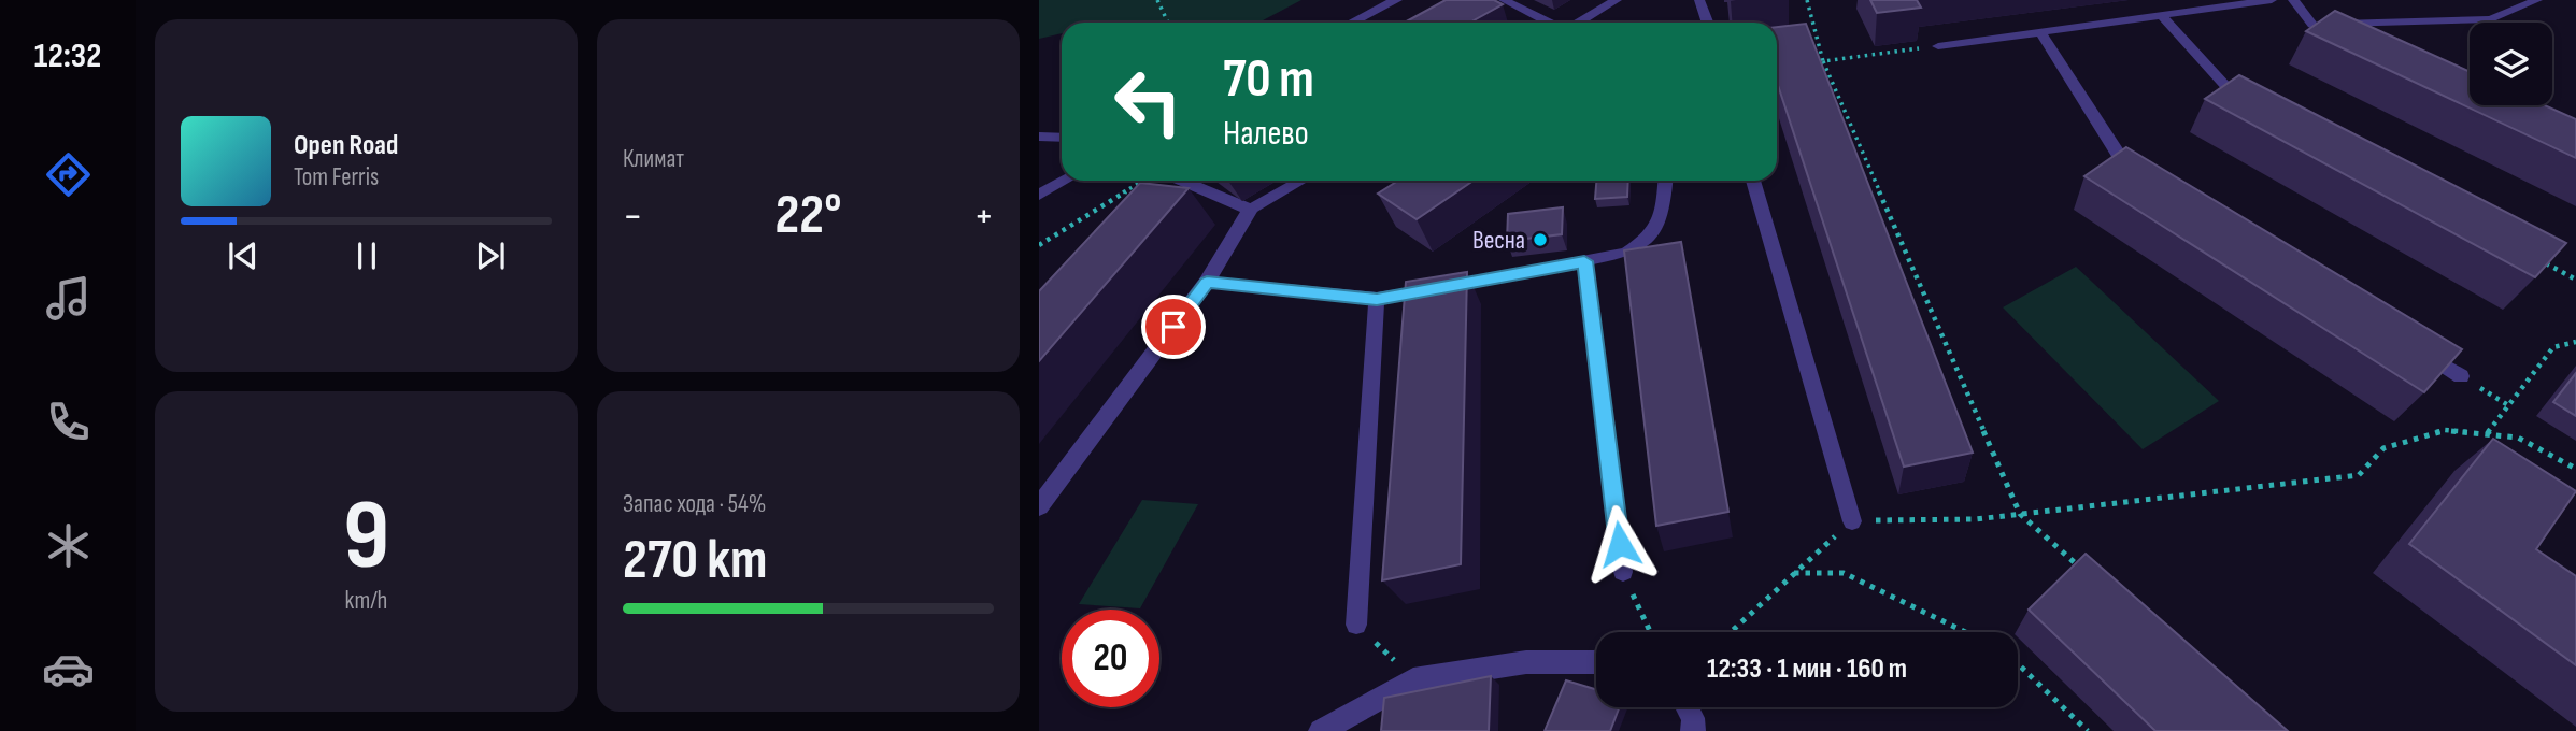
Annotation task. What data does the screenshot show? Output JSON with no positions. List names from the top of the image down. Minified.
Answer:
{"places":["Весна"],"page":{"tabs":"12:32","tile":["Климат",["9","km/h"],["Запас хода · 54%","270 km"]],"turn":["70 m","Налево"],"song":["Open Road","Tom Ferris"],"heat":["−","22°","+"],"limit":"20","trip":"12:33 · 1 мин · 160 m"}}
